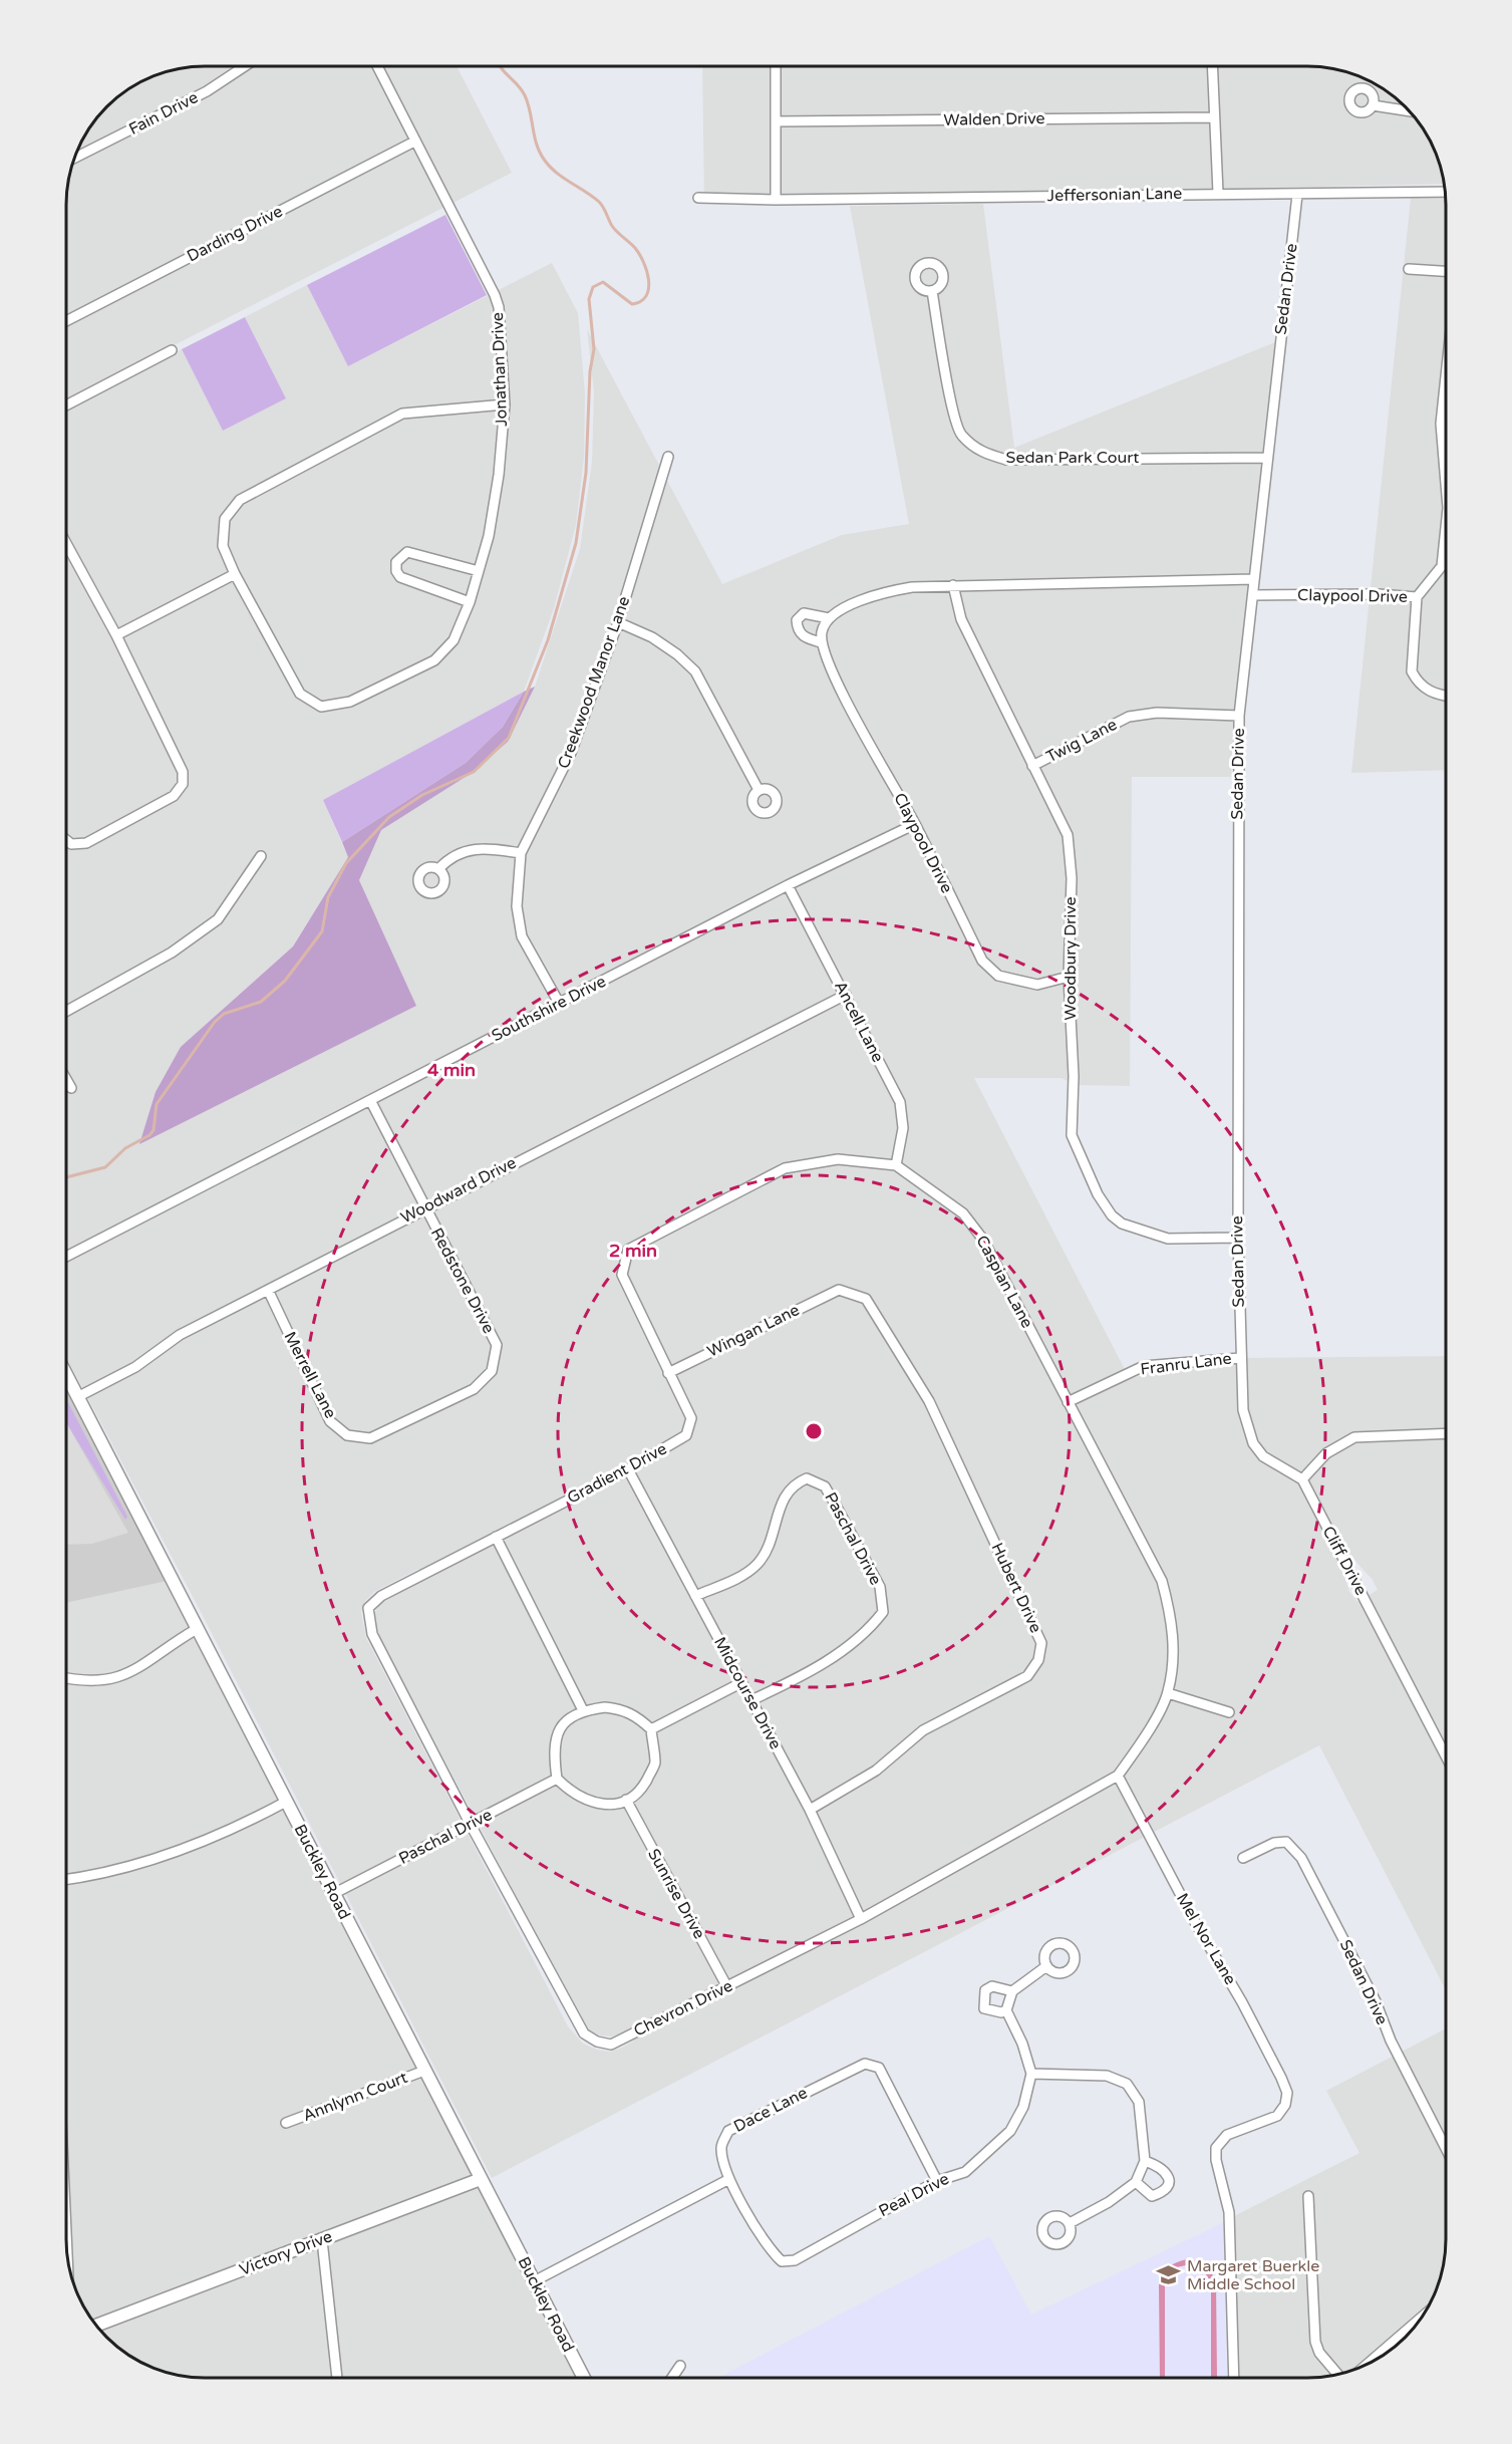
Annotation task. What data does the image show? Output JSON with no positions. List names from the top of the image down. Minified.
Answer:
{"streets":{"street":["Fain Drive","Walden Drive","Jeffersonian Lane","Darding Drive","Sedan Drive","Jonathan Drive","Sedan Park Court","Claypool Drive","Creekwood Manor Lane","Twig Lane","Woodbury Drive","Southshire Drive","Ancell Lane","Woodward Drive","Redstone Drive","Caspian Lane","Wingan Lane","Franru Lane","Merrell Lane","Gradient Drive","Paschal Drive","Cliff Drive","Hubert Drive","Midcourse Drive","Buckley Road","Sunrise Drive","Mel Nor Lane","Chevron Drive","Annlynn Court","Dace Lane","Peal Drive","Victory Drive"]},"crossings":[["Jeffersonian Lane","Sedan Drive"],["Darding Drive","Jonathan Drive"],["Sedan Drive","Sedan Park Court"],["Sedan Drive","Claypool Drive"],["Sedan Drive","Twig Lane"],["Sedan Drive","Woodbury Drive"],["Sedan Drive","Franru Lane"],["Claypool Drive","Woodbury Drive"],["Claypool Drive","Southshire Drive"],["Creekwood Manor Lane","Southshire Drive"],["Twig Lane","Woodbury Drive"],["Southshire Drive","Ancell Lane"],["Southshire Drive","Redstone Drive"],["Ancell Lane","Woodward Drive"],["Ancell Lane","Caspian Lane"],["Woodward Drive","Redstone Drive"],["Woodward Drive","Merrell Lane"],["Woodward Drive","Buckley Road"],["Redstone Drive","Merrell Lane"],["Caspian Lane","Franru Lane"],["Caspian Lane","Gradient Drive"],["Caspian Lane","Chevron Drive"],["Wingan Lane","Gradient Drive"],["Wingan Lane","Hubert Drive"],["Gradient Drive","Midcourse Drive"],["Gradient Drive","Chevron Drive"],["Paschal Drive","Midcourse Drive"],["Paschal Drive","Buckley Road"],["Paschal Drive","Sunrise Drive"],["Paschal Drive","Chevron Drive"],["Hubert Drive","Midcourse Drive"],["Midcourse Drive","Chevron Drive"],["Buckley Road","Annlynn Court"],["Buckley Road","Victory Drive"],["Sunrise Drive","Chevron Drive"],["Mel Nor Lane","Chevron Drive"],["Dace Lane","Peal Drive"]],"places":{"school or university":["Margaret Buerkle Middle School"]},"rings":["4 min","2 min"]}
